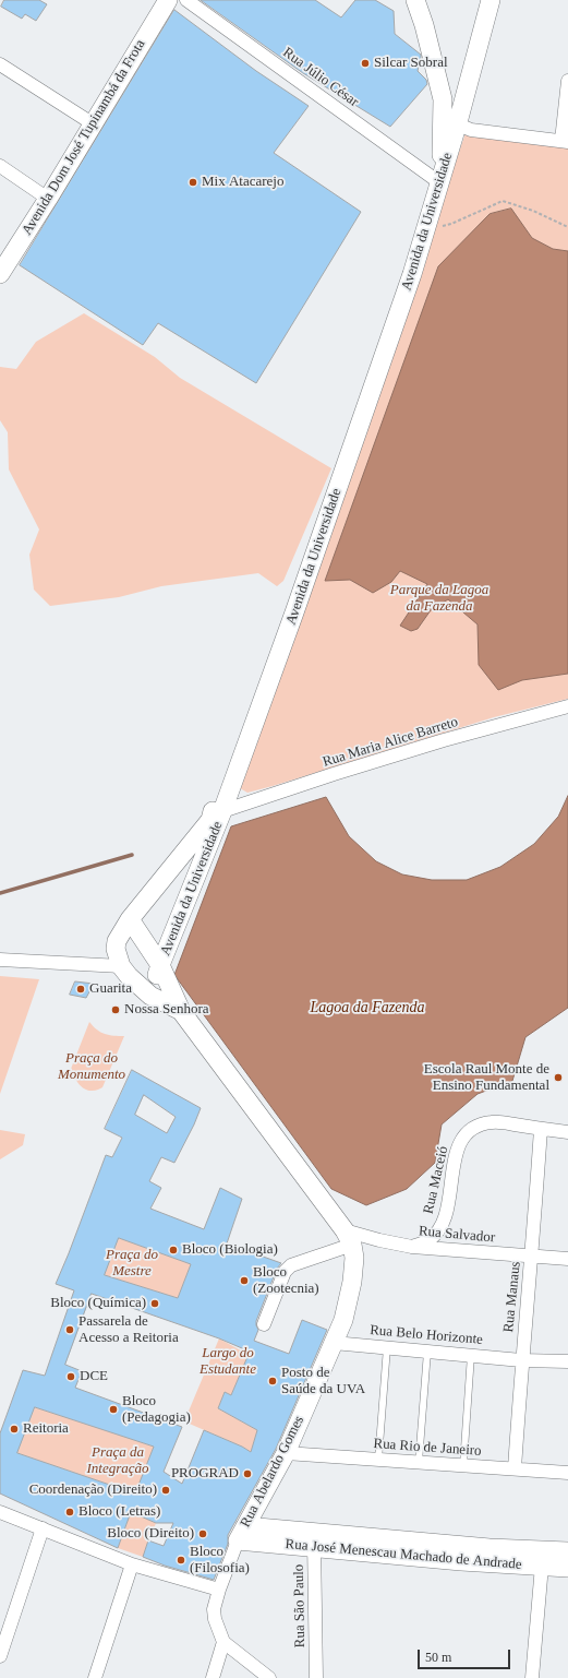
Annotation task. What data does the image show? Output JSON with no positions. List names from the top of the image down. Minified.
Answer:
{"streets":{"main road":["Avenida Dom José Tupinambá da Frota","Avenida da Universidade","Rua Abelardo Gomes","Rua José Menescau Machado de Andrade"],"street":["Rua Júlio César","Rua Maria Alice Barreto","Rua Maceió","Rua Salvador","Rua Manaus","Rua Belo Horizonte","Rua Rio de Janeiro","Rua São Paulo"]},"crossings":[["Rua Júlio César","Avenida da Universidade"],["Avenida da Universidade","Rua Maria Alice Barreto"],["Rua Maceió","Rua Salvador"],["Rua Maceió","Rua Manaus"],["Rua Salvador","Rua Manaus"],["Rua Salvador","Rua Abelardo Gomes"],["Rua Manaus","Rua Belo Horizonte"],["Rua Manaus","Rua Rio de Janeiro"],["Rua Belo Horizonte","Rua Abelardo Gomes"],["Rua Rio de Janeiro","Rua Abelardo Gomes"],["Rua Abelardo Gomes","Rua José Menescau Machado de Andrade"],["Rua José Menescau Machado de Andrade","Rua São Paulo"]],"water":["Lagoa da Fazenda"],"parks":["Parque da Lagoa da Fazenda","Praça do Monumento","Praça do Mestre","Largo do Estudante","Praça da Integração"],"places":["Silcar Sobral","Mix Atacarejo","Guarita","Nossa Senhora","Escola Raul Monte de Ensino Fundamental","Bloco (Biologia)","Bloco (Zootecnia)","Bloco (Química)","Passarela de Acesso a Reitoria","DCE","Posto de Saúde da UVA","Bloco (Pedagogia)","Reitoria","PROGRAD","Coordenação (Direito)","Bloco (Letras)","Bloco (Direito)","Bloco (Filosofia)"],"scale_bar":"50 m"}
